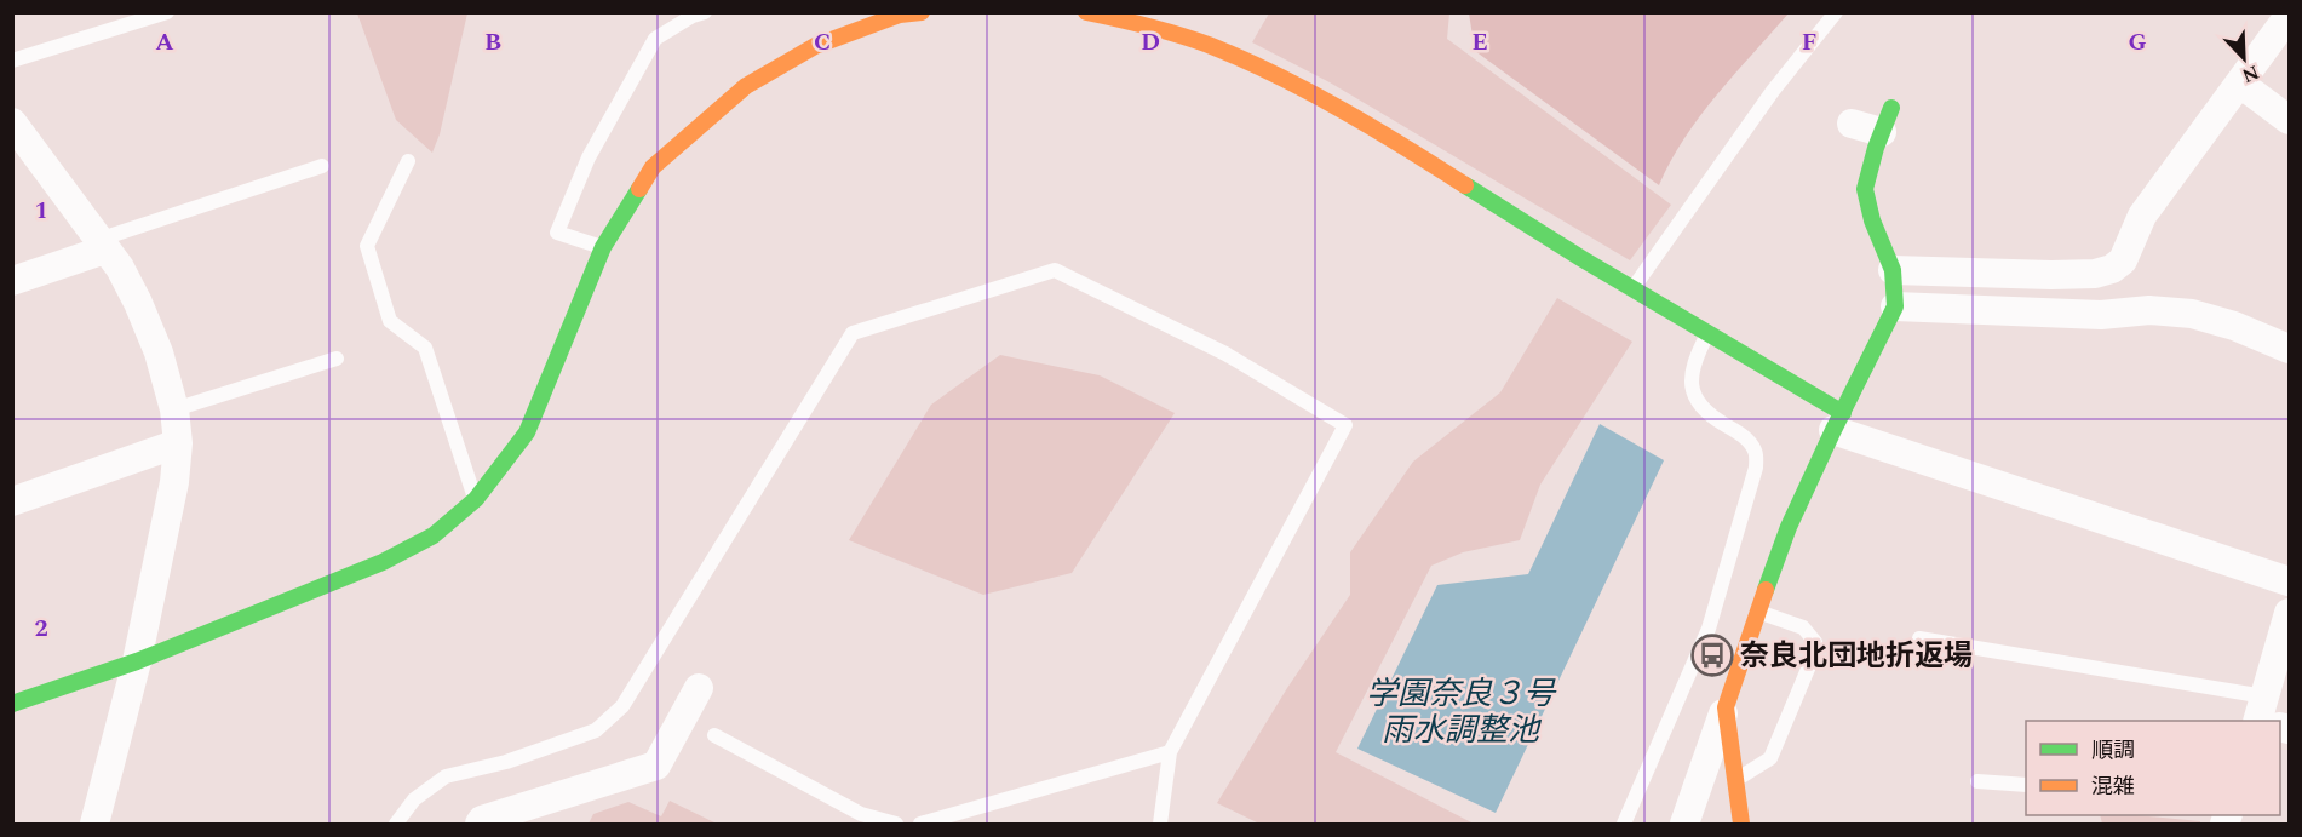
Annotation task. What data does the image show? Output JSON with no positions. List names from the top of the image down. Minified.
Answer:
{"water":["学園奈良３号 雨水調整池"],"places":{"bus stop":["奈良北団地折返場"]},"legend":["順調","混雑"],"north":"bottom right","grid":{"columns":["A","B","C","D","E","F","G"],"rows":["1","2"]}}
